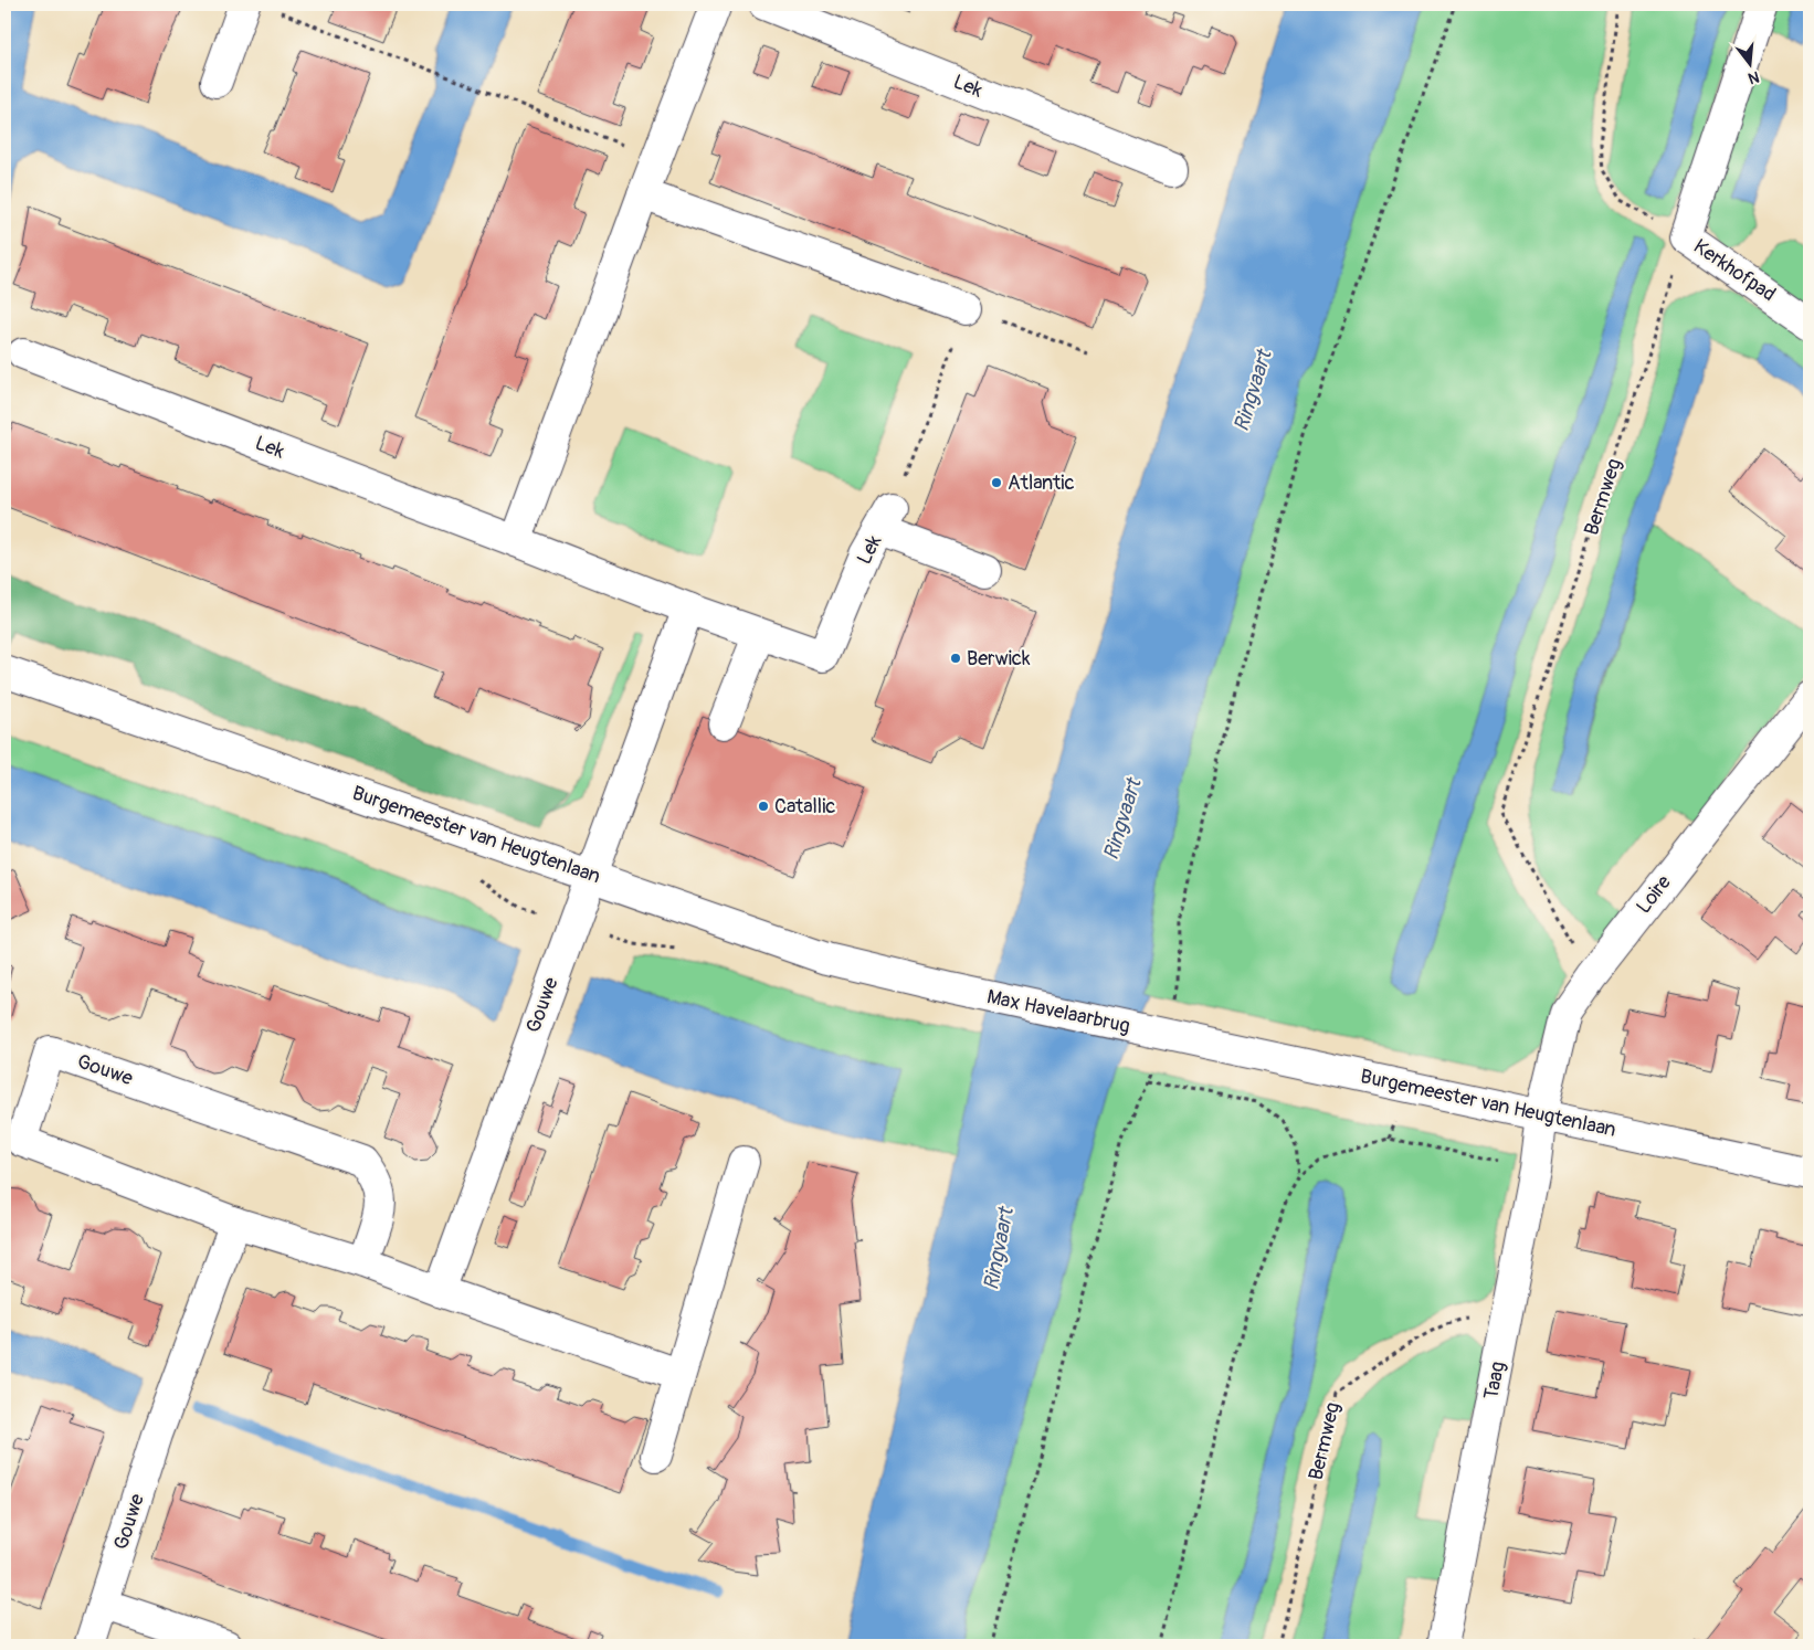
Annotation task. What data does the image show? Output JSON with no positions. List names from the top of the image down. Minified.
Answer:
{"streets":{"street":["Lek","Kerkhofpad","Burgemeester van Heugtenlaan","Loire","Gouwe","Max Havelaarbrug","Taag"],"path":["Bermweg"]},"crossings":[["Kerkhofpad","Bermweg"],["Bermweg","Loire"],["Bermweg","Taag"],["Burgemeester van Heugtenlaan","Loire"],["Burgemeester van Heugtenlaan","Gouwe"],["Burgemeester van Heugtenlaan","Max Havelaarbrug"],["Burgemeester van Heugtenlaan","Taag"],["Loire","Taag"]],"water":["Ringvaart"],"places":["Atlantic","Berwick","Catallic"],"north":"bottom"}
